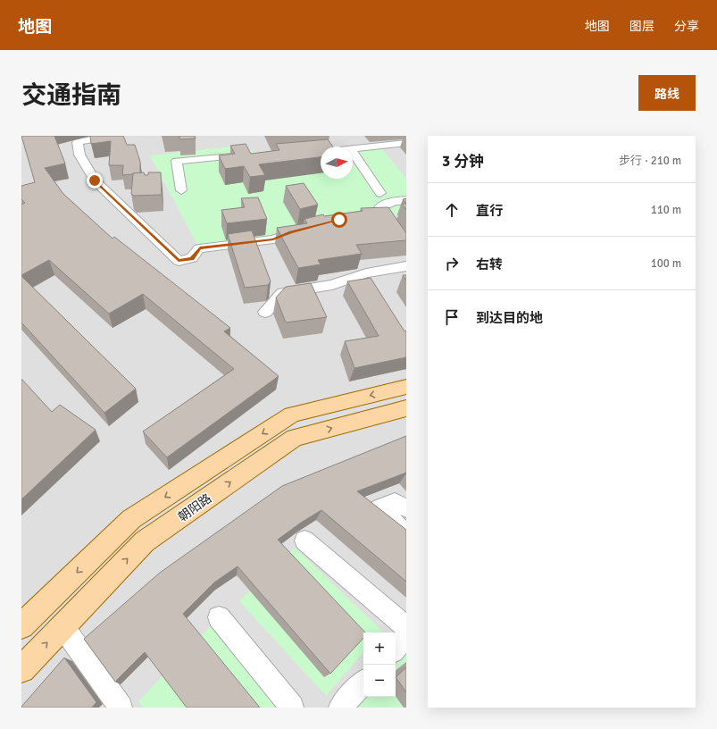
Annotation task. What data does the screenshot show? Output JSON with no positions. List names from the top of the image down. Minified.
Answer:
{"streets":{"main road":["朝阳路"]},"north":"right","page":{"header":"地图","nav":["地图","图层","分享"],"title":"交通指南","buttons":"路线","heading":["3 分钟","步行 · 210 m"],"list":[["直行","110 m"],["右转","100 m"],"到达目的地"],"map_buttons":["+","−"]}}
